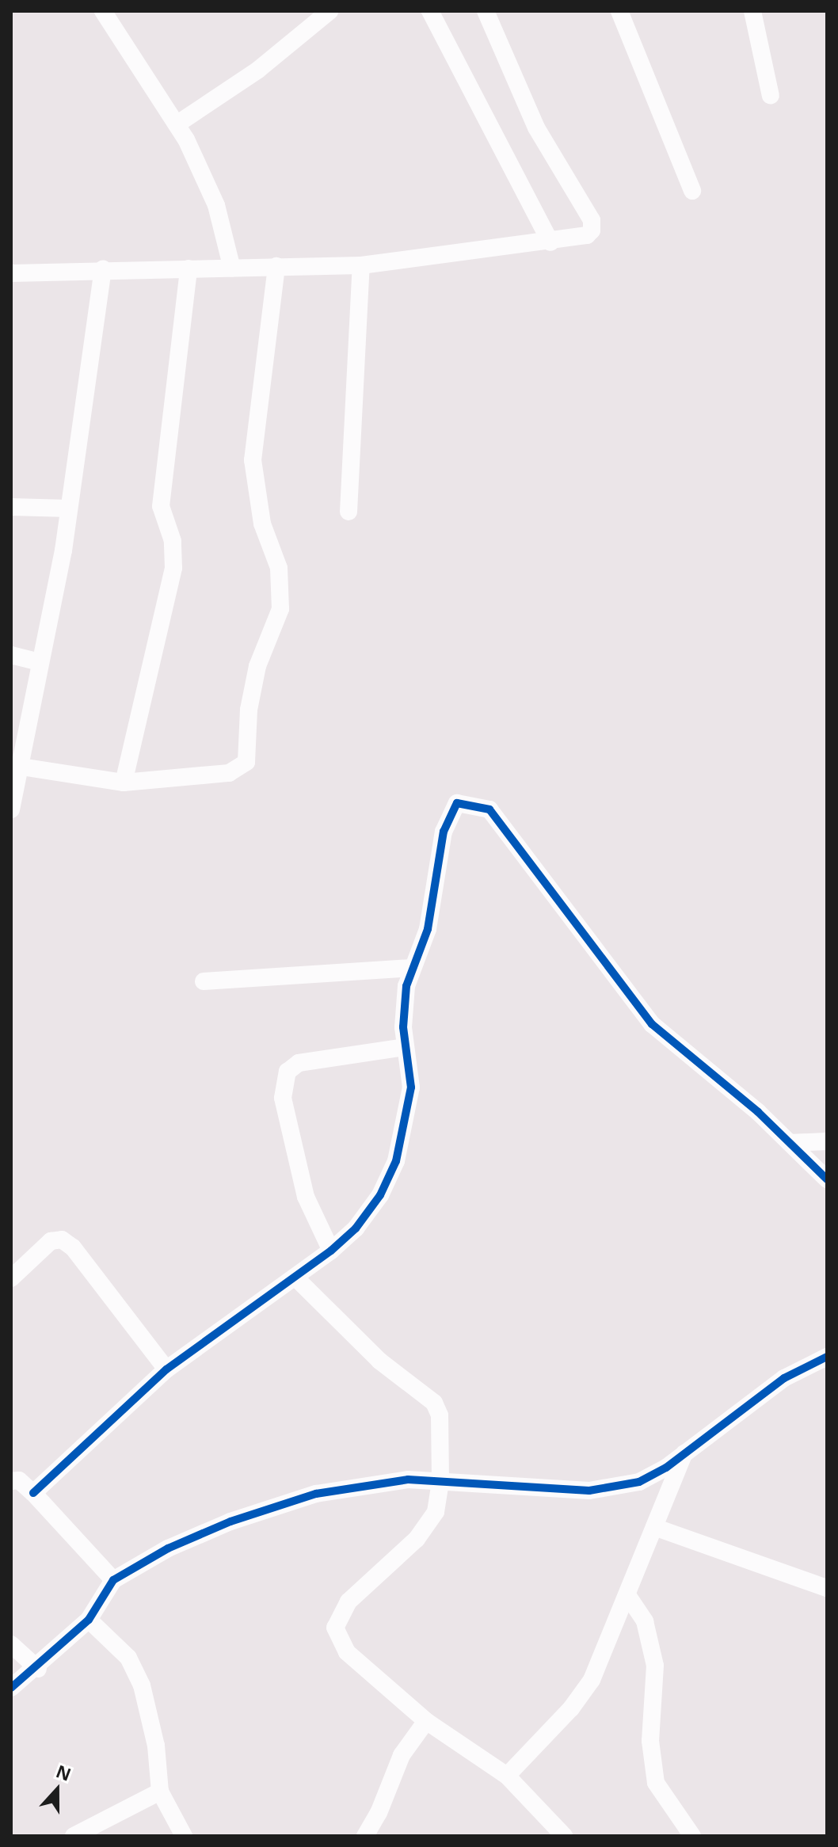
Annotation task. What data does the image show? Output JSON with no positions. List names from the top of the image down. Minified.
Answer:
{"north":"top"}
